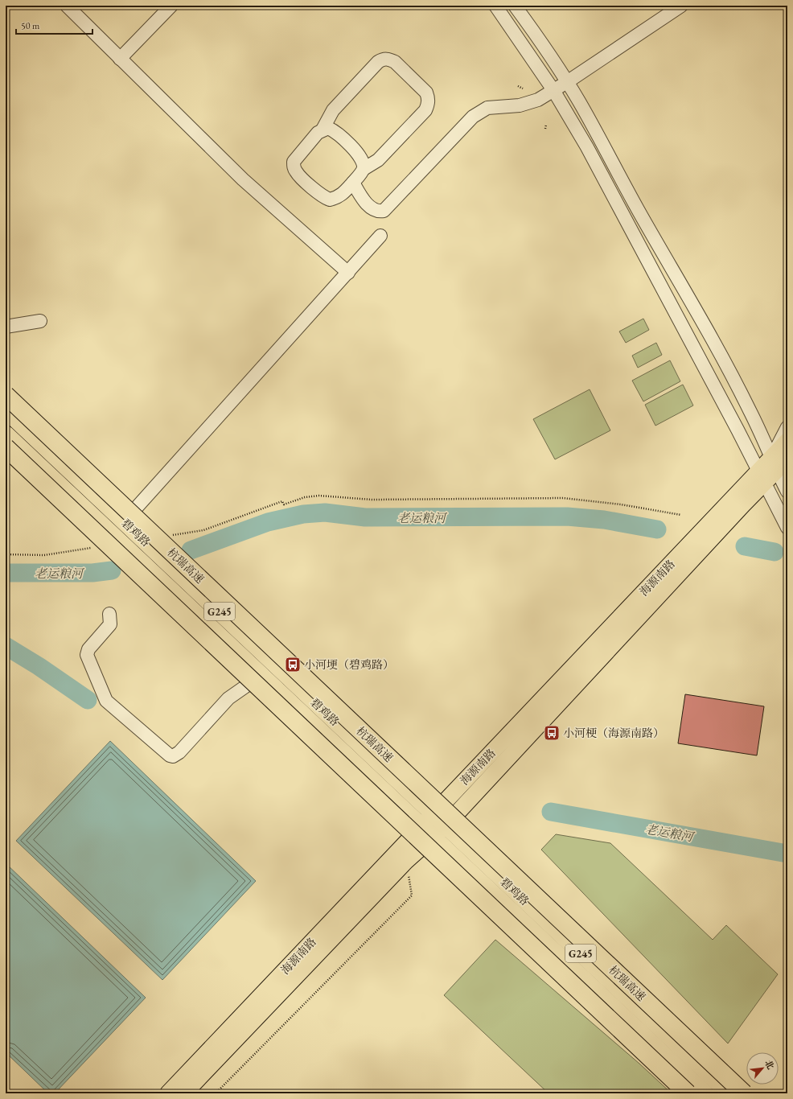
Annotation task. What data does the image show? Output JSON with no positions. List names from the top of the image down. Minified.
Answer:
{"streets":{"highway":["碧鸡路","杭瑞高速","G245"],"main road":["海源南路"]},"crossings":[["碧鸡路","海源南路"]],"water":["老运粮河"],"places":{"bus stop":["小河埂（碧鸡路）","小河梗（海源南路）"]},"scale_bar":"50 m","north":"top right"}
